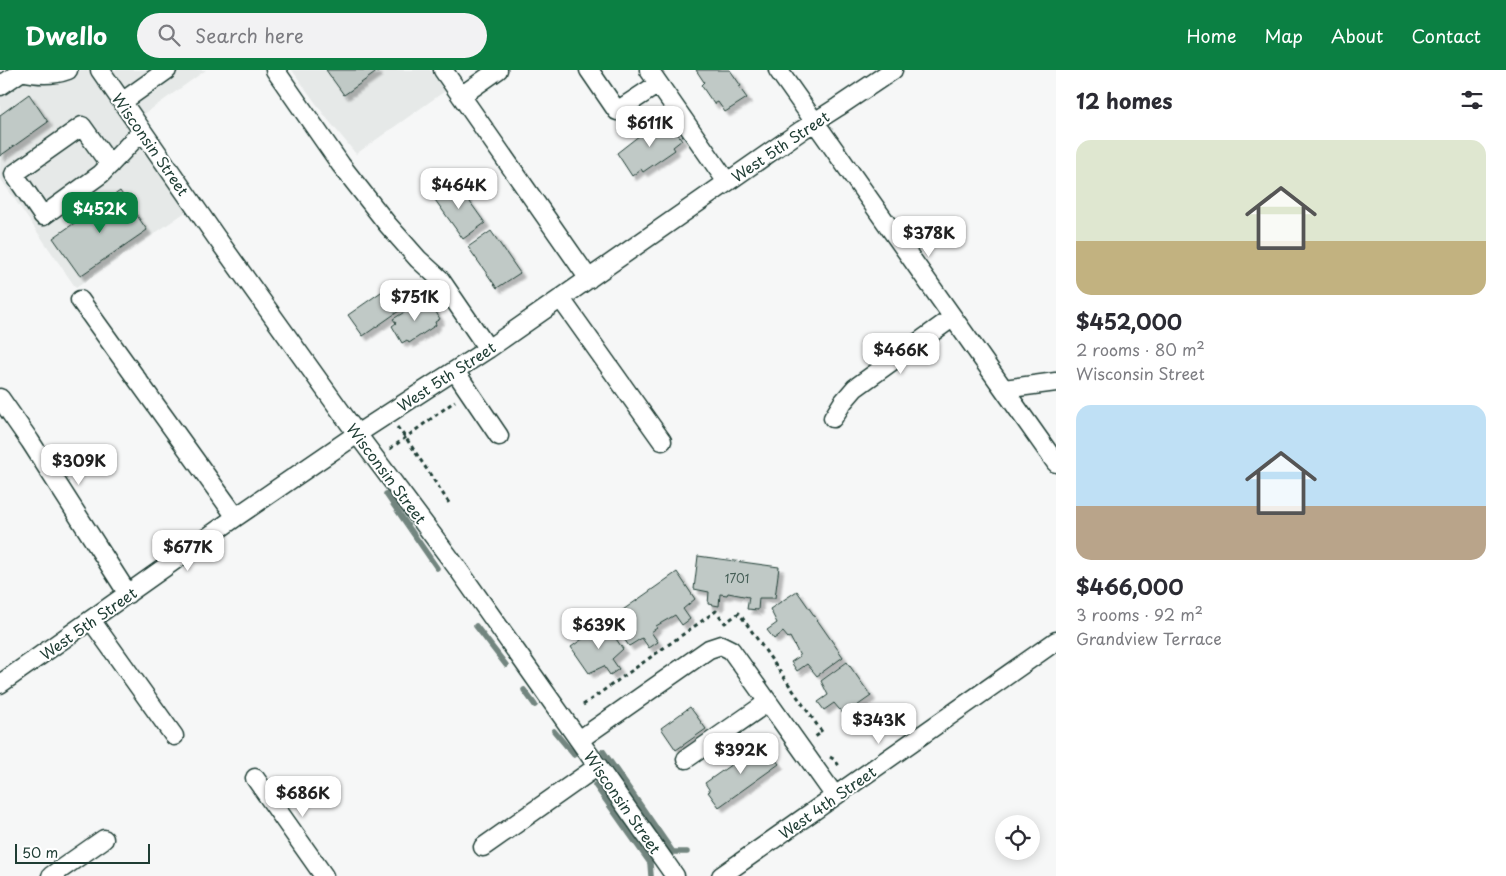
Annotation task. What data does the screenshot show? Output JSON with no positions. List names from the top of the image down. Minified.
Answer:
{"streets":{"street":["Wisconsin Street","West 5th Street","West 4th Street"]},"crossings":[["Wisconsin Street","West 5th Street"]],"house_numbers":["1701"],"scale_bar":"50 m","page":{"header":"Dwello","search":"Search here","nav":["Home","Map","About","Contact"],"heading":"12 homes","price":["$611K","$464K","$452K","$378K","$751K","$466K","$309K","$677K","$639K","$343K","$392K","$686K"],"list":[{"name":"$452,000","note":"2 rooms · 80 m² · Wisconsin Street"},{"name":"$466,000","note":"3 rooms · 92 m² · Grandview Terrace"}],"scale":"50 m"}}
